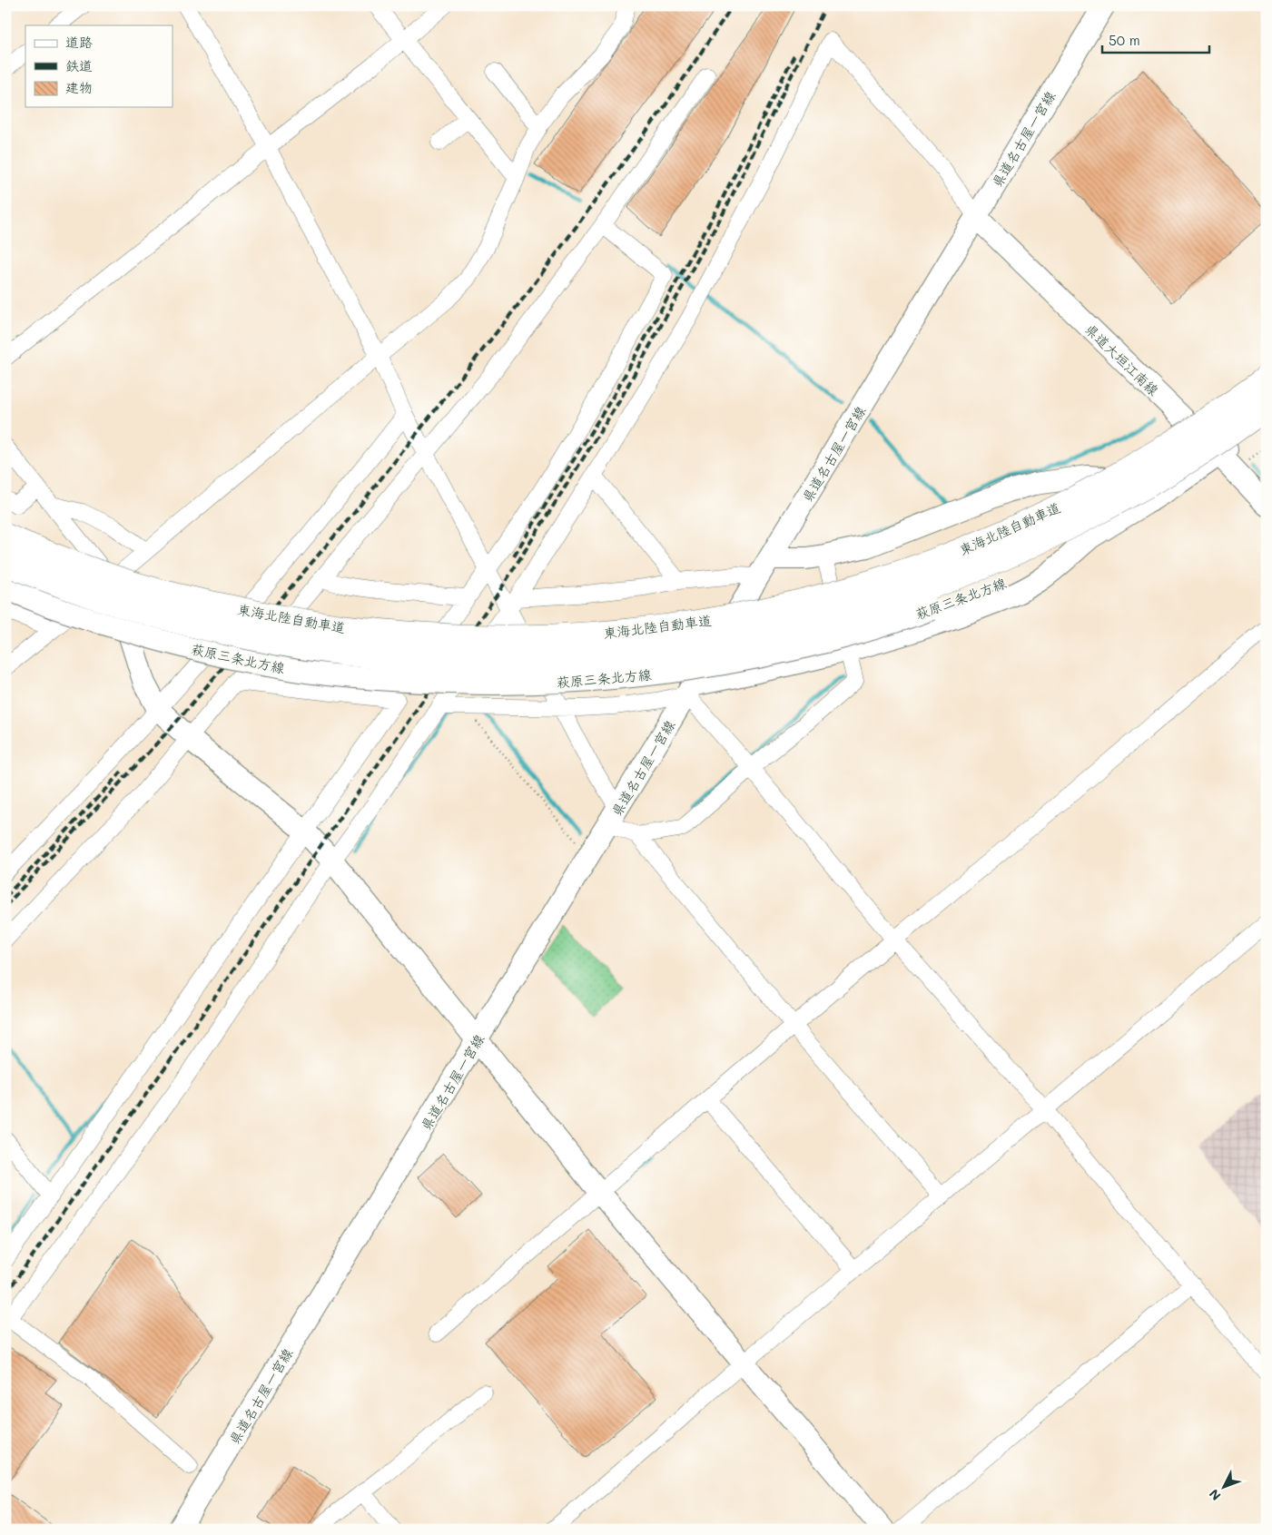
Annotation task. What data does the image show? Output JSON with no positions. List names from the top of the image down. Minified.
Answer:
{"streets":{"highway":["東海北陸自動車道"],"main road":["県道名古屋一宮線","県道大垣江南線","萩原三条北方線"]},"crossings":[["県道名古屋一宮線","県道大垣江南線"],["県道大垣江南線","萩原三条北方線"]],"legend":["道路","鉄道","建物"],"scale_bar":"50 m","north":"bottom left"}
